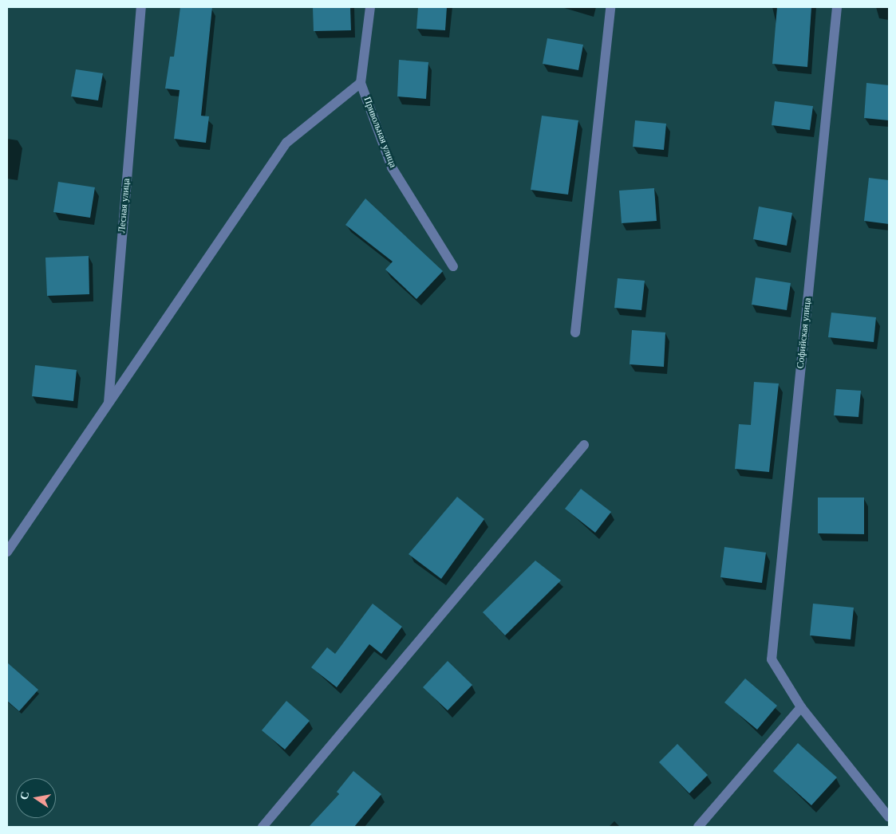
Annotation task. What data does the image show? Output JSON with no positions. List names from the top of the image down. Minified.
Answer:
{"streets":{"street":["Привольная улица","Лесная улица","Софийская улица"]},"north":"left"}
